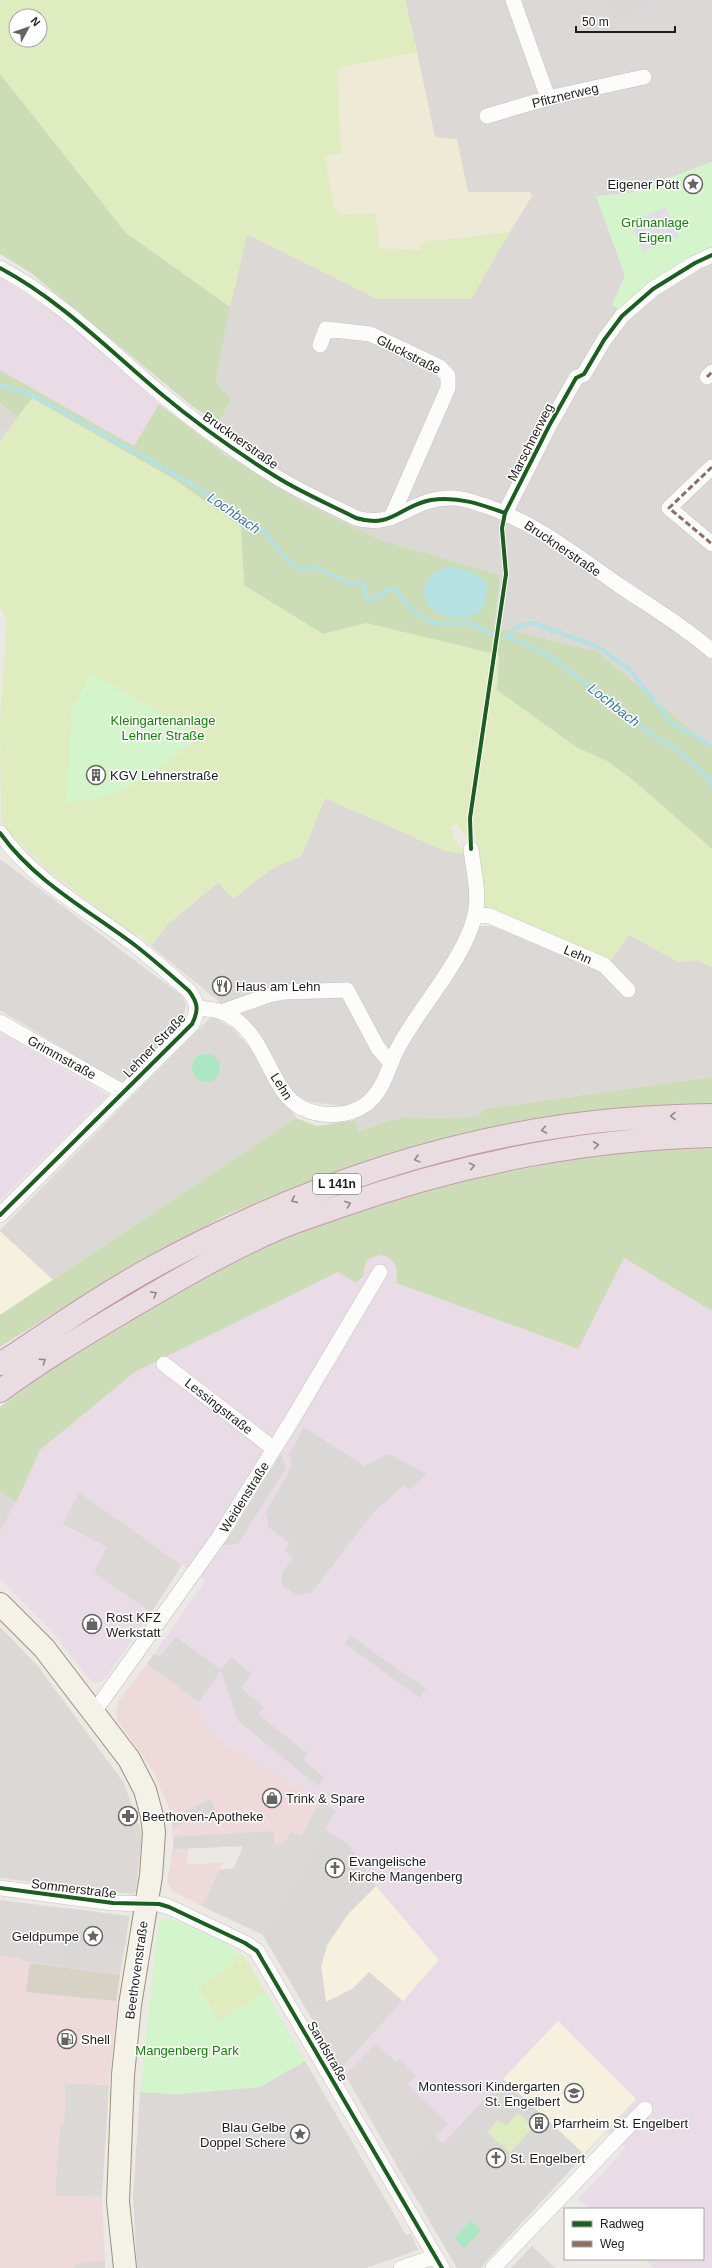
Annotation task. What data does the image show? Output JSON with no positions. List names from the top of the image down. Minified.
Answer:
{"streets":{"highway":["L 141n"],"main road":["Beethovenstraße"],"street":["Pfitznerweg","Gluckstraße","Brucknerstraße","Marschnerweg","Lehn","Lehner Straße","Grimmstraße","Lessingstraße","Weidenstraße","Sommerstraße","Sandstraße"]},"crossings":[["Gluckstraße","Brucknerstraße"],["Brucknerstraße","Marschnerweg"],["Lehn","Lehner Straße"],["Lehner Straße","Grimmstraße"],["Lessingstraße","Weidenstraße"],["Weidenstraße","Beethovenstraße"],["Sommerstraße","Beethovenstraße"],["Sommerstraße","Sandstraße"],["Beethovenstraße","Sandstraße"]],"water":["Lochbach"],"parks":["Grünanlage Eigen","Kleingartenanlage Lehner Straße","Mangenberg Park"],"places":{"place":["Eigener Pött","Geldpumpe","Blau Gelbe Doppel Schere"],"building":["KGV Lehnerstraße","Pfarrheim St. Engelbert"],"restaurant":["Haus am Lehn"],"shop":["Rost KFZ Werkstatt","Trink & Spare"],"pharmacy":["Beethoven-Apotheke"],"church":["Evangelische Kirche Mangenberg","St. Engelbert"],"fuel station":["Shell"],"school or university":["Montessori Kindergarten St. Engelbert"]},"legend":["Radweg","Weg"],"scale_bar":"50 m","north":"top right"}
